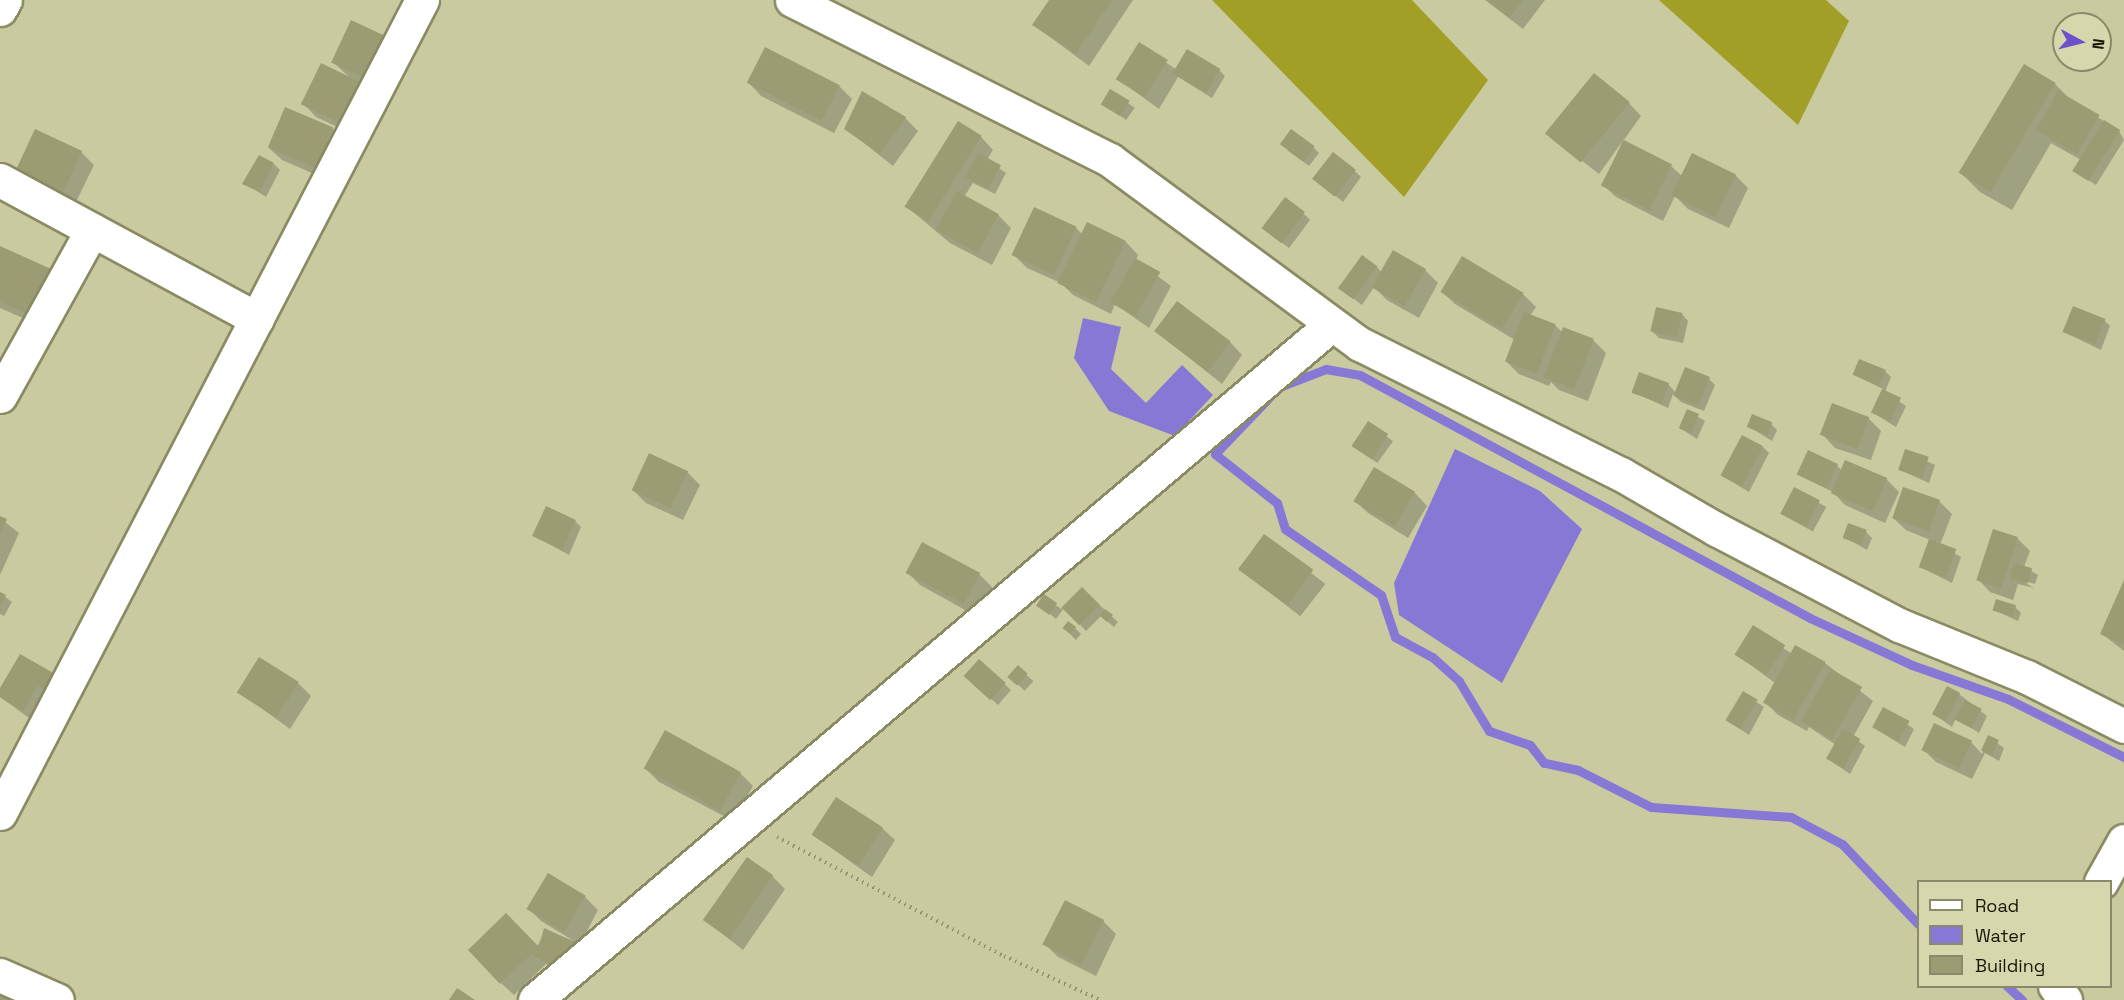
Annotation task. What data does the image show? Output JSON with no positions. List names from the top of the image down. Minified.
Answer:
{"legend":["Road","Water","Building"],"north":"right"}
